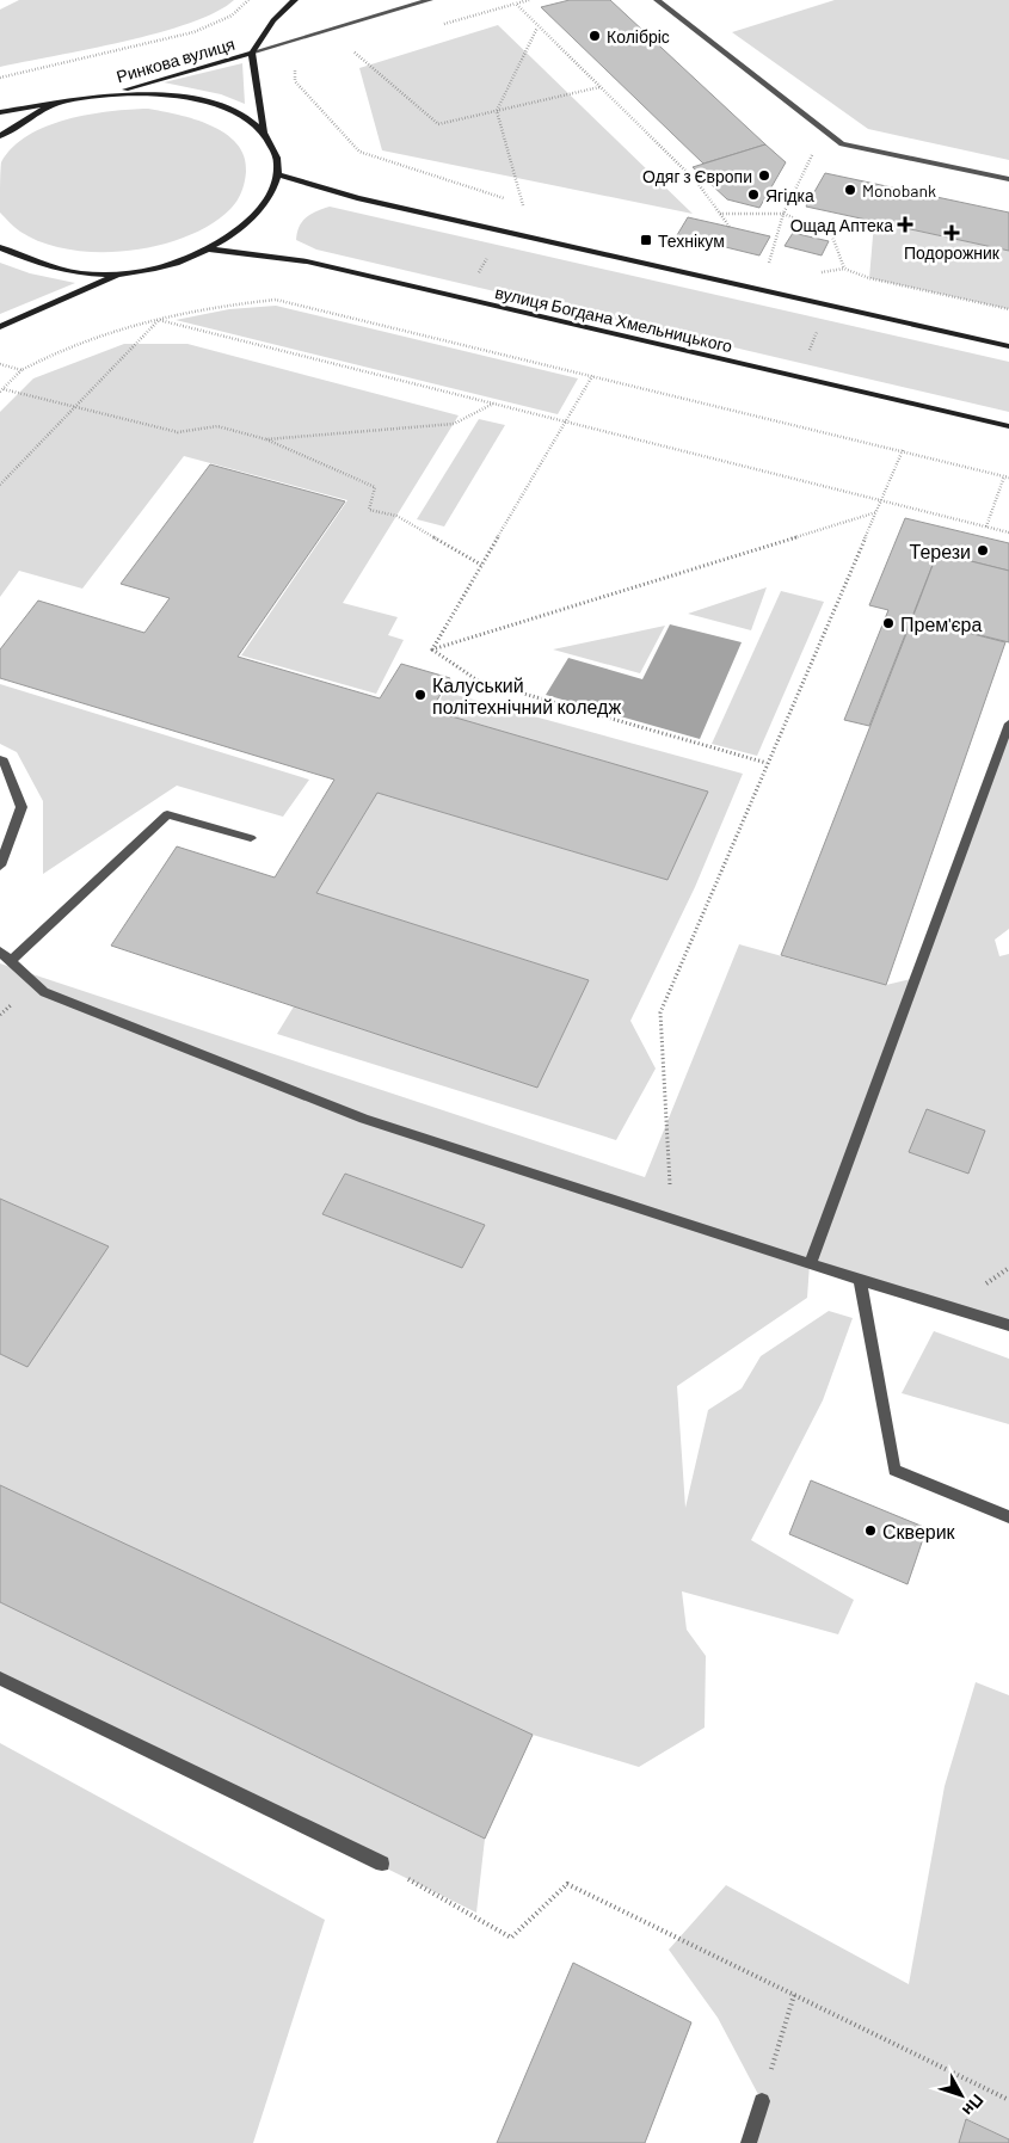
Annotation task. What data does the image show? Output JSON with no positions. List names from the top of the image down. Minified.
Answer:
{"streets":{"street":["Ринкова вулиця","вулиця Богдана Хмельницького"]},"places":{"other":["Колібріс","Одяг з Європи","Monobank","Ягідка","Терези","Прем'єра","Калуський політехнічний коледж","Скверик"],"health":["Ощад Аптека","Подорожник"],"transit":["Технікум"]},"north":"bottom right"}
